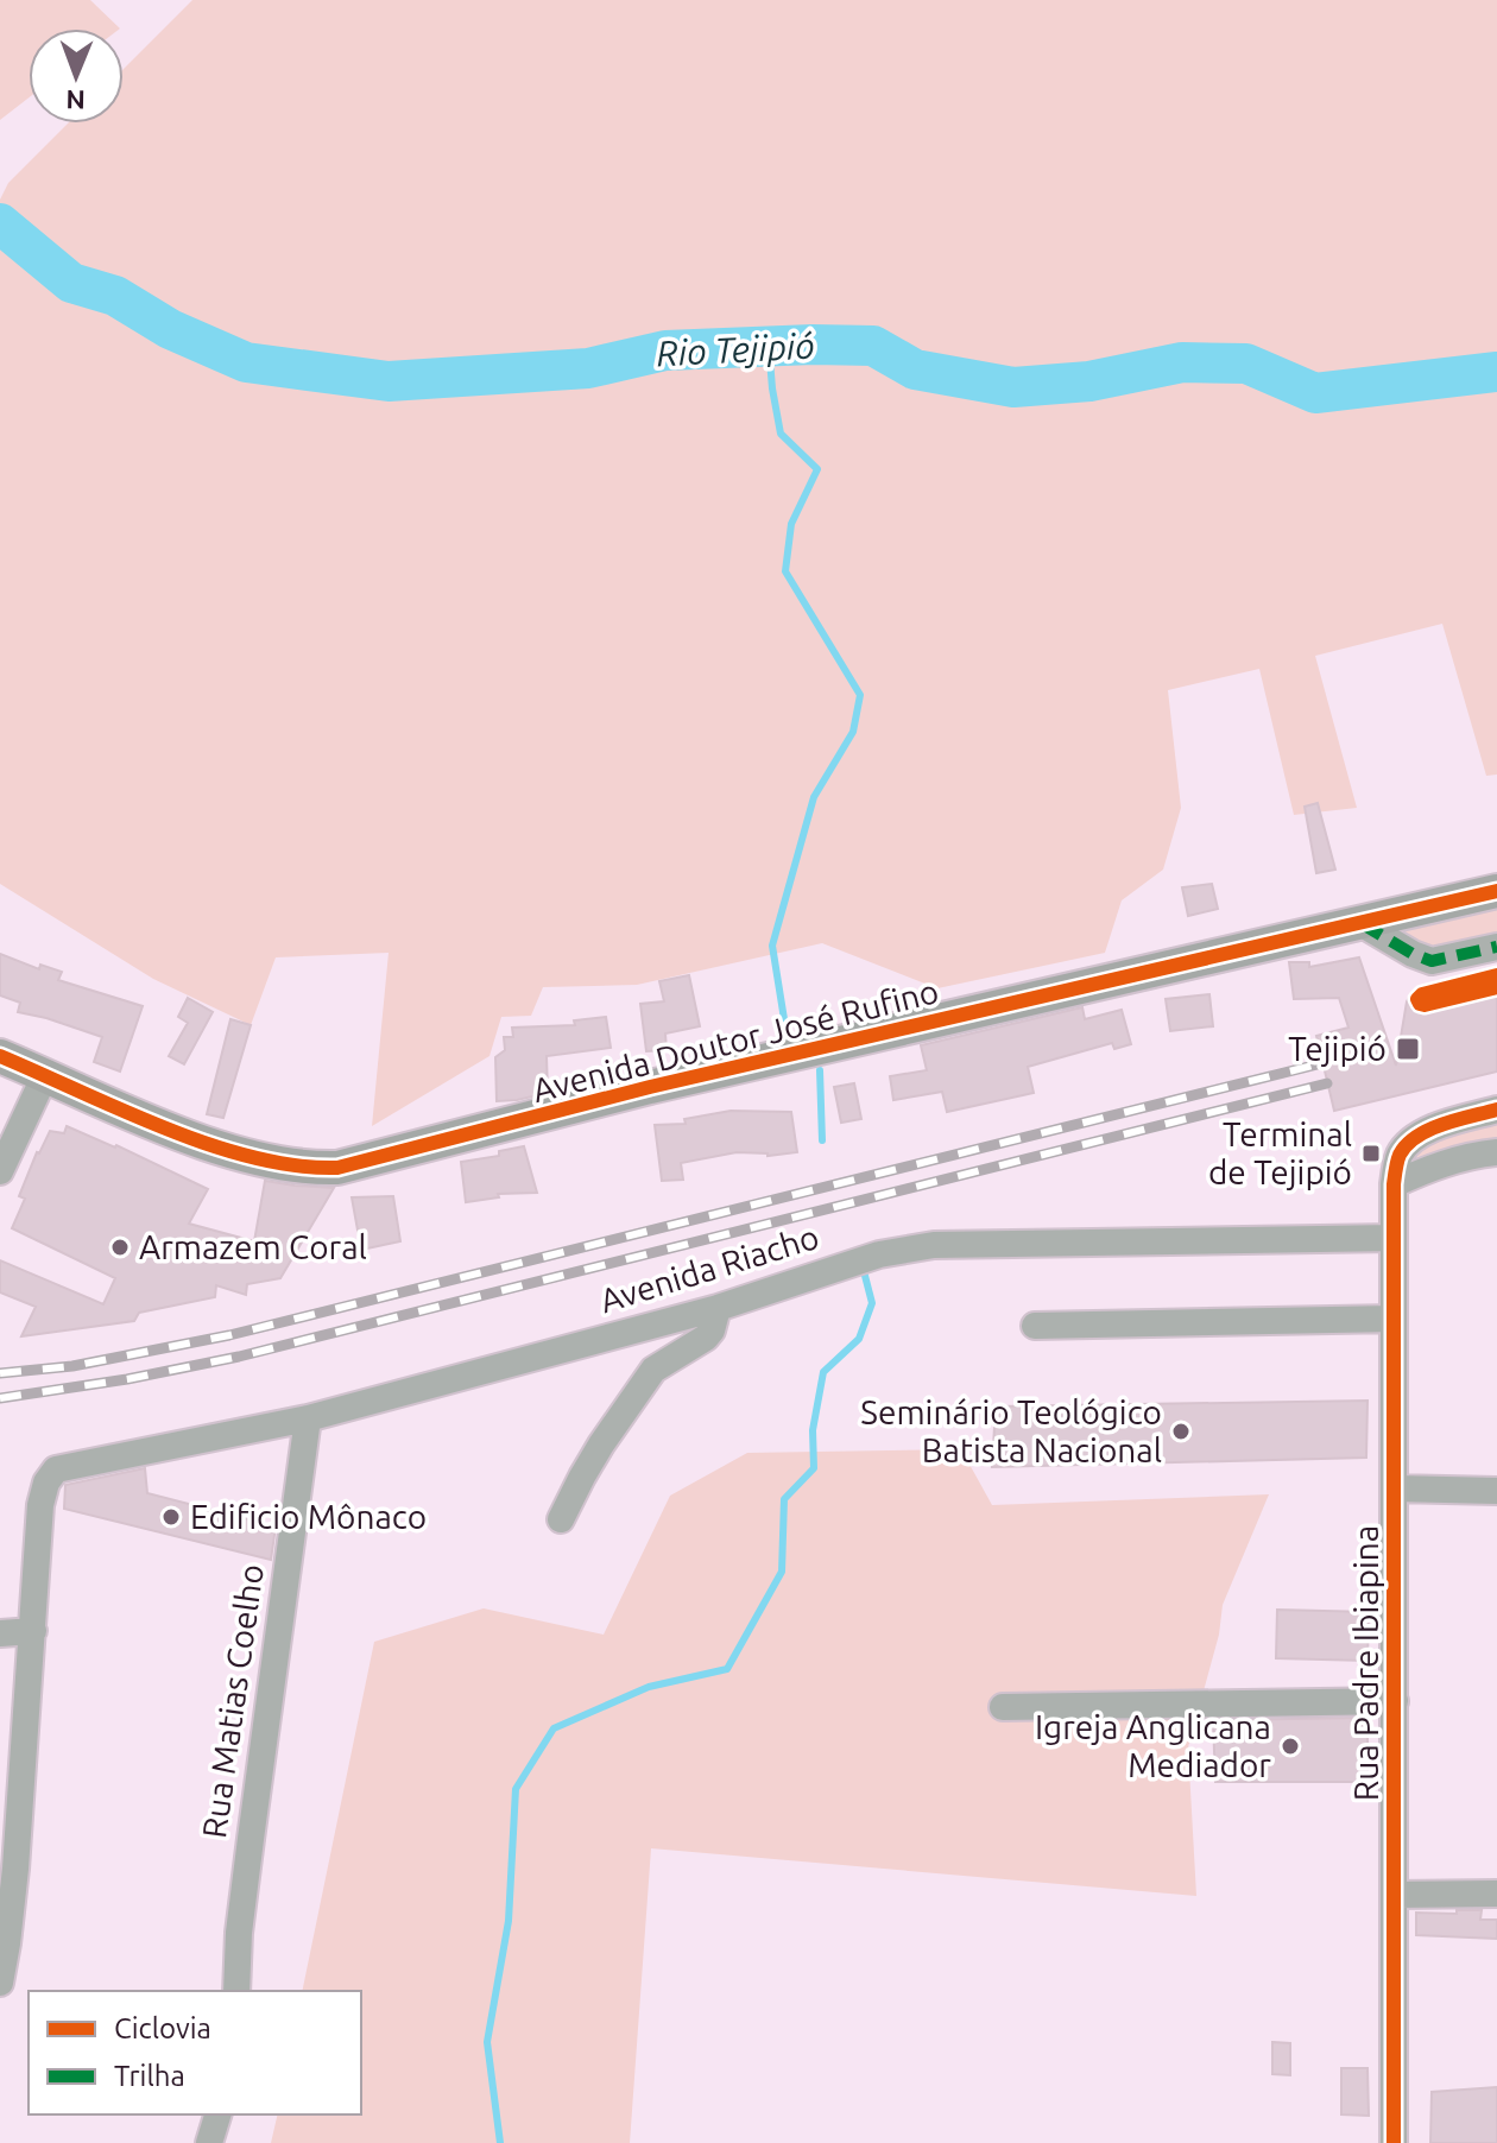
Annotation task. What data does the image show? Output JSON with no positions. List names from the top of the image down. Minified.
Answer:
{"streets":{"main road":["Avenida Doutor José Rufino"],"street":["Avenida Riacho","Rua Padre Ibiapina","Rua Matias Coelho"]},"crossings":[["Avenida Riacho","Rua Padre Ibiapina"],["Avenida Riacho","Rua Matias Coelho"]],"water":["Rio Tejipió"],"places":{"transit":["Tejipió","Terminal de Tejipió"],"other":["Armazem Coral","Seminário Teológico Batista Nacional","Edificio Mônaco","Igreja Anglicana Mediador"]},"legend":["Ciclovia","Trilha"],"north":"bottom"}
